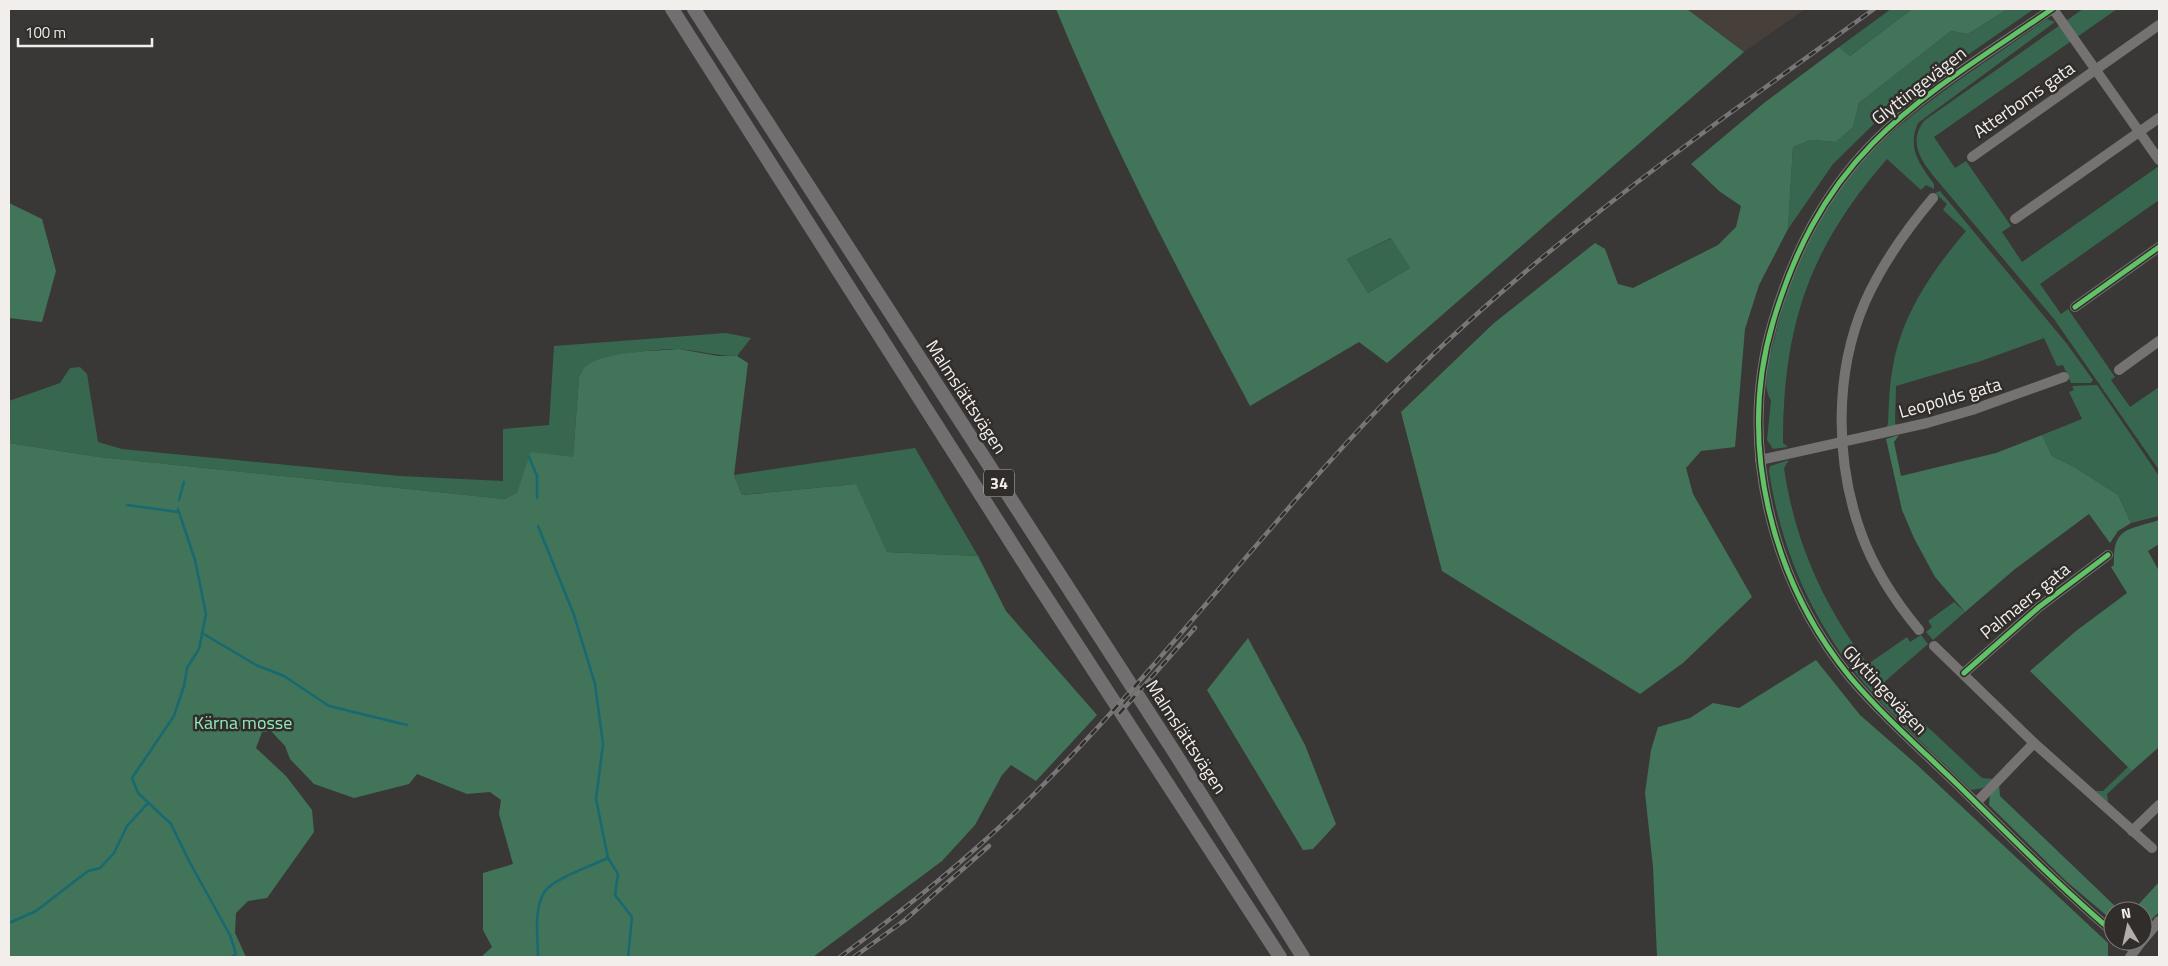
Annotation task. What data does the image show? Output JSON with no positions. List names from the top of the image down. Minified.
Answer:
{"streets":{"highway":["Malmslättsvägen","34"],"street":["Glyttingevägen","Atterboms gata","Leopolds gata","Palmaers gata"]},"crossings":[["Glyttingevägen","Atterboms gata"],["Glyttingevägen","Leopolds gata"]],"parks":["Kärna mosse"],"scale_bar":"100 m","north":"top"}
